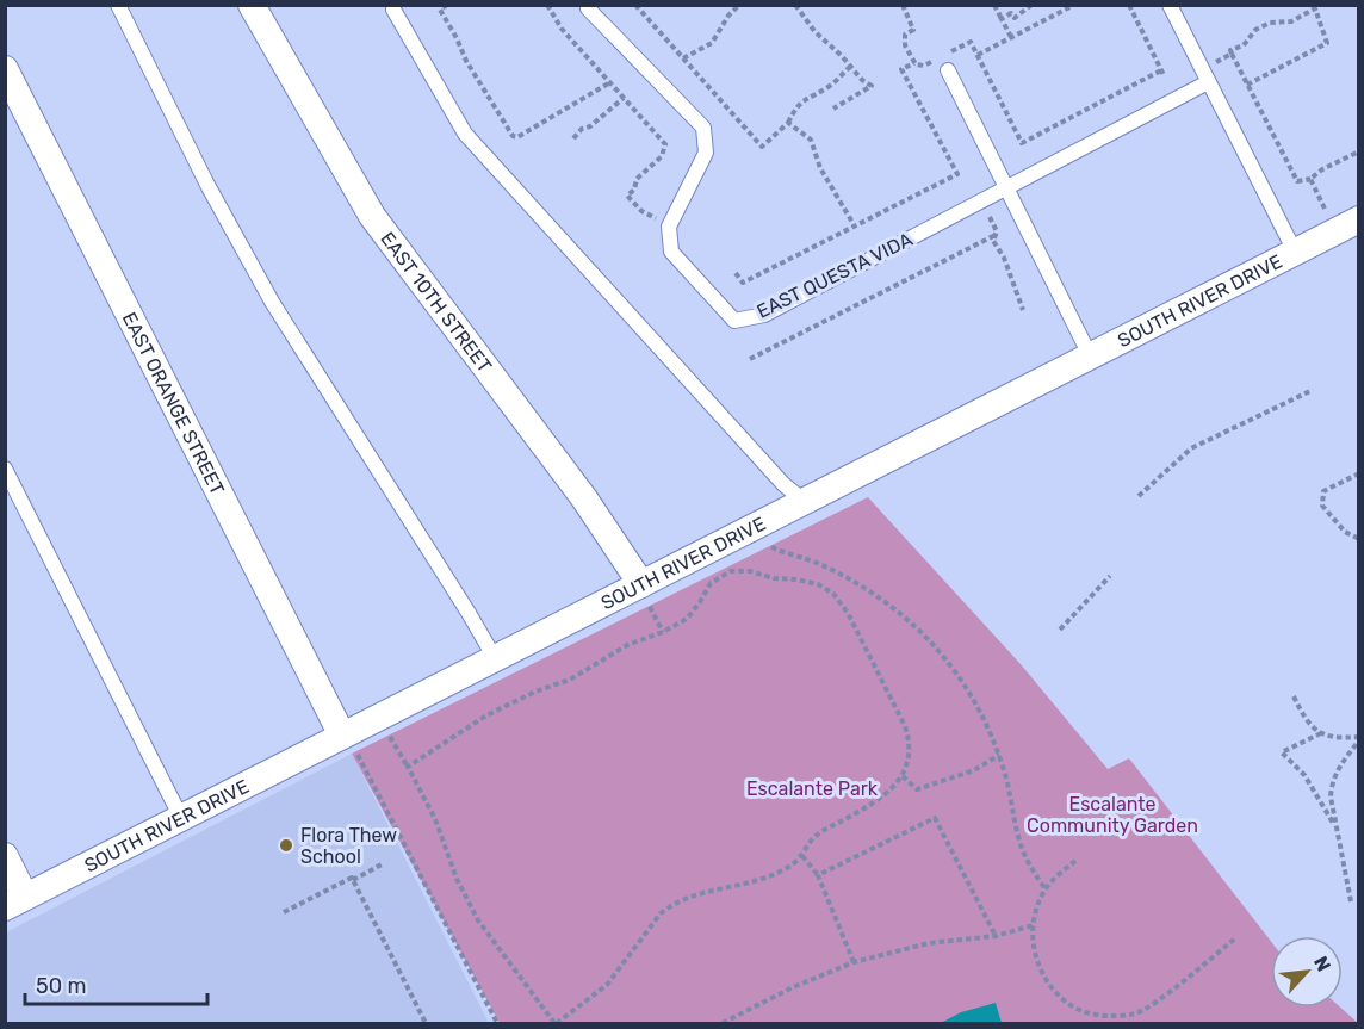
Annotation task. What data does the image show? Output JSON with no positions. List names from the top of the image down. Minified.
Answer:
{"streets":{"street":["SOUTH RIVER DRIVE","EAST 10TH STREET","EAST ORANGE STREET"],"lane":["EAST QUESTA VIDA"]},"crossings":[["SOUTH RIVER DRIVE","EAST 10TH STREET"],["SOUTH RIVER DRIVE","EAST ORANGE STREET"]],"parks":["Escalante Park","Escalante Community Garden"],"places":["Flora Thew School"],"scale_bar":"50 m","north":"top right"}
